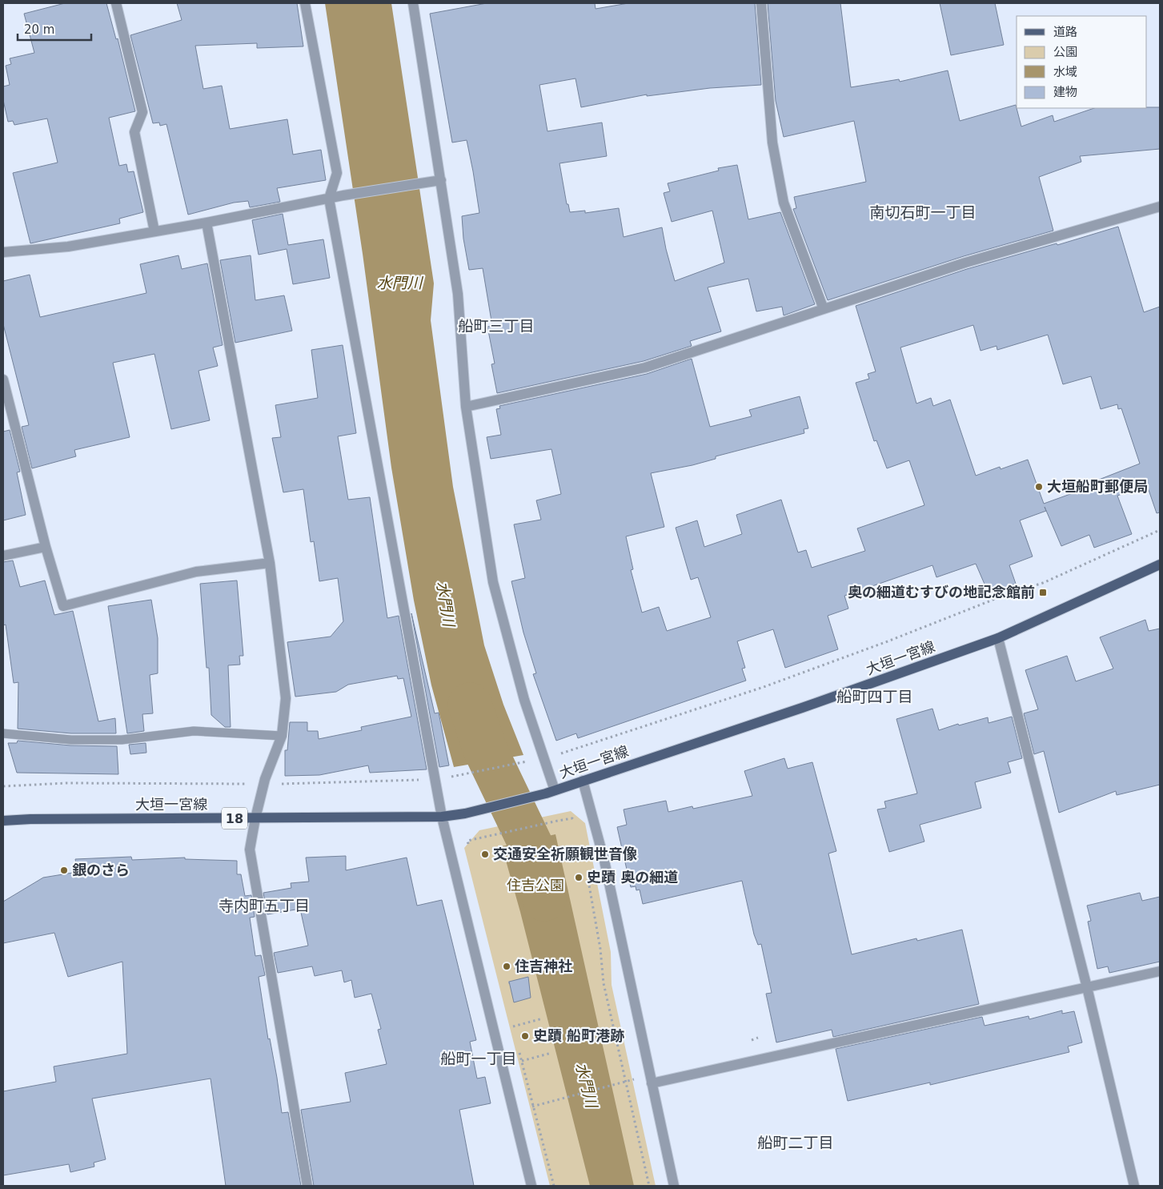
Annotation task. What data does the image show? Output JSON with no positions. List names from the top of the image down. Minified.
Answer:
{"streets":{"main road":["大垣一宮線","18"]},"districts":["南切石町一丁目","船町三丁目","船町四丁目","寺内町五丁目","船町一丁目","船町二丁目"],"water":["水門川"],"parks":["住吉公園"],"places":{"other":["大垣船町郵便局","交通安全祈願観世音像","銀のさら","史蹟 奥の細道","住吉神社","史蹟 船町港跡"],"transit":["奥の細道むすびの地記念館前"]},"legend":["道路","公園","水域","建物"],"scale_bar":"20 m"}
